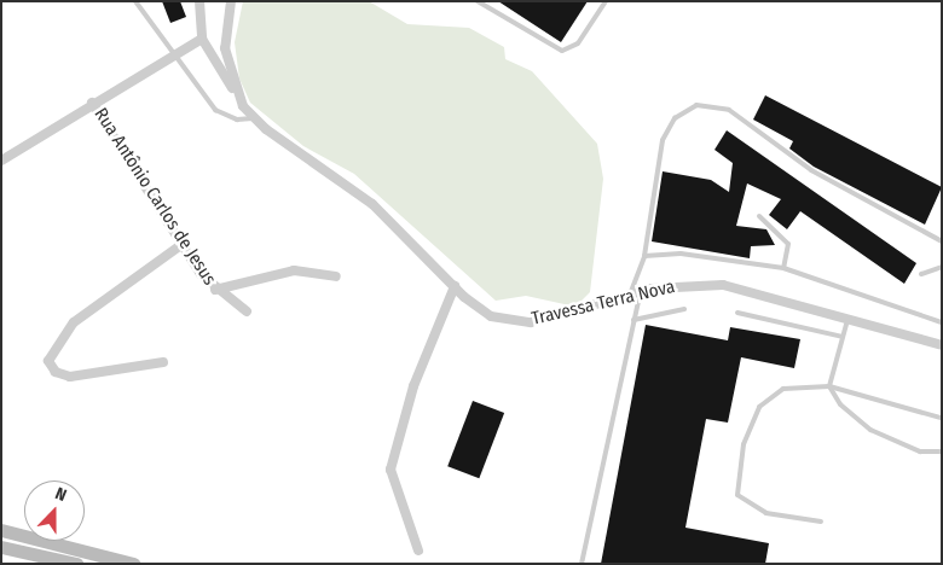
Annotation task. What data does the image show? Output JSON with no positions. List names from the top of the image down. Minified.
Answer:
{"streets":{"street":["Rua Antônio Carlos de Jesus","Travessa Terra Nova"]},"north":"top"}
